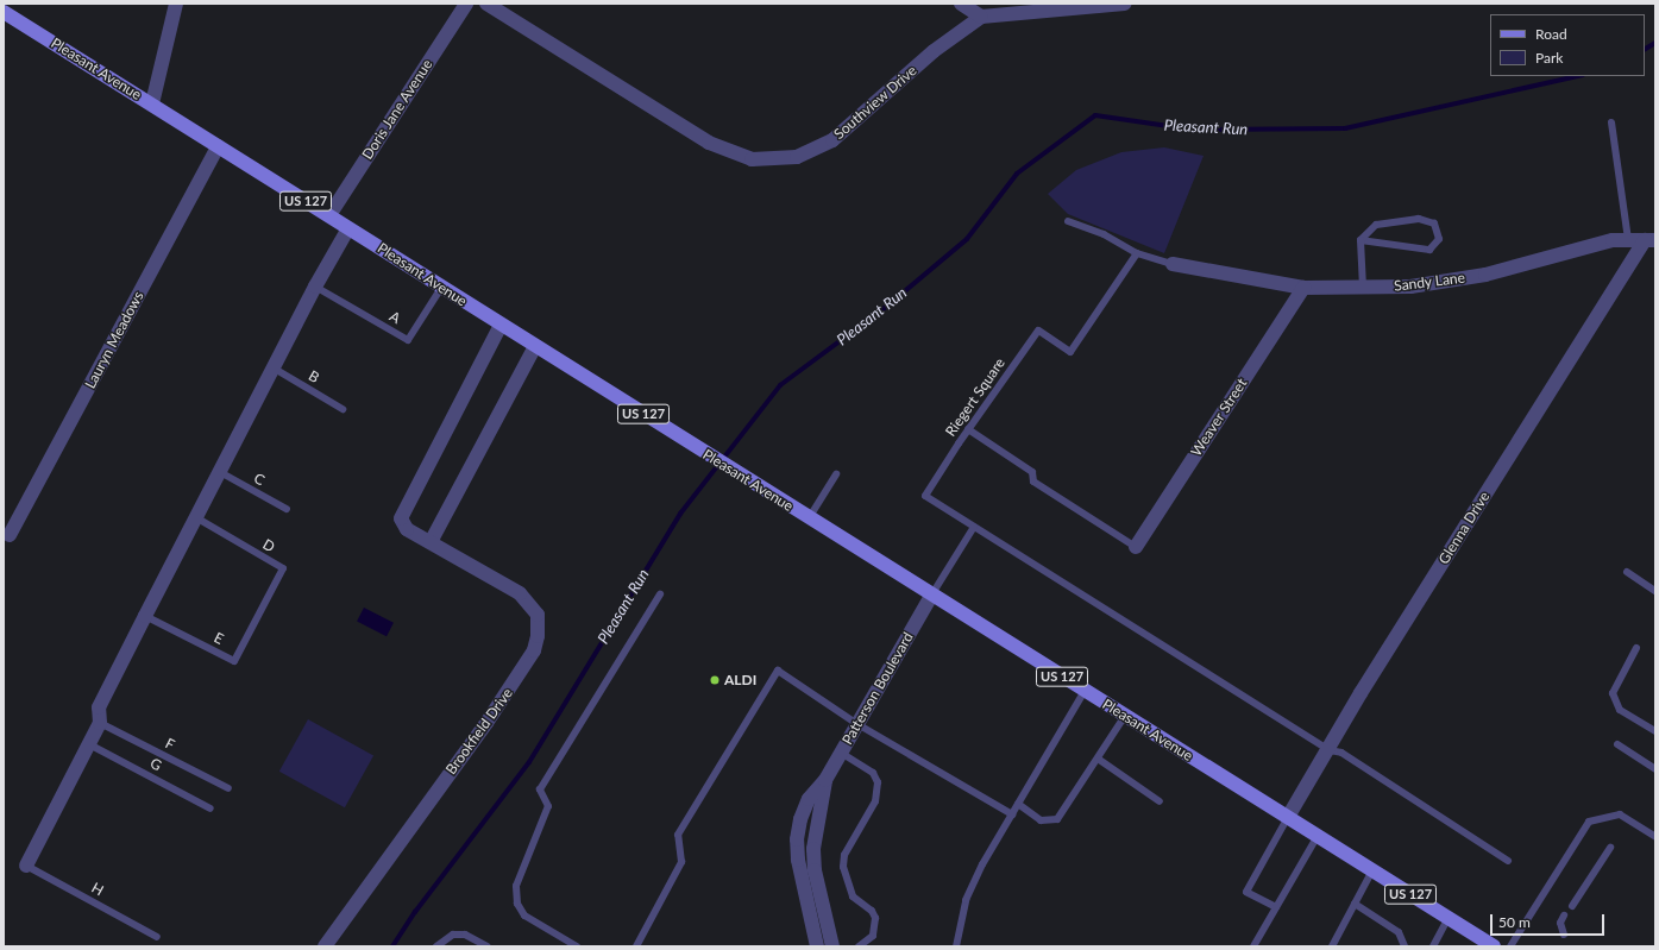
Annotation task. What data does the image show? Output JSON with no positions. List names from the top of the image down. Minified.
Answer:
{"streets":{"main road":["Pleasant Avenue","US 127"],"street":["Southview Drive","Doris Jane Avenue","Sandy Lane","Lauryn Meadows","Weaver Street","Glenna Drive","Patterson Boulevard","Brookfield Drive"],"lane":["A","B","Riegert Square","C","D","E","F","G","H"]},"crossings":[["Pleasant Avenue","Doris Jane Avenue"],["Pleasant Avenue","A"],["Pleasant Avenue","Lauryn Meadows"],["Pleasant Avenue","Glenna Drive"],["Pleasant Avenue","Patterson Boulevard"],["Pleasant Avenue","Brookfield Drive"],["Sandy Lane","Weaver Street"],["Sandy Lane","Glenna Drive"],["D","E"]],"water":["Pleasant Run"],"places":["ALDI"],"legend":["Road","Park"],"scale_bar":"50 m"}
